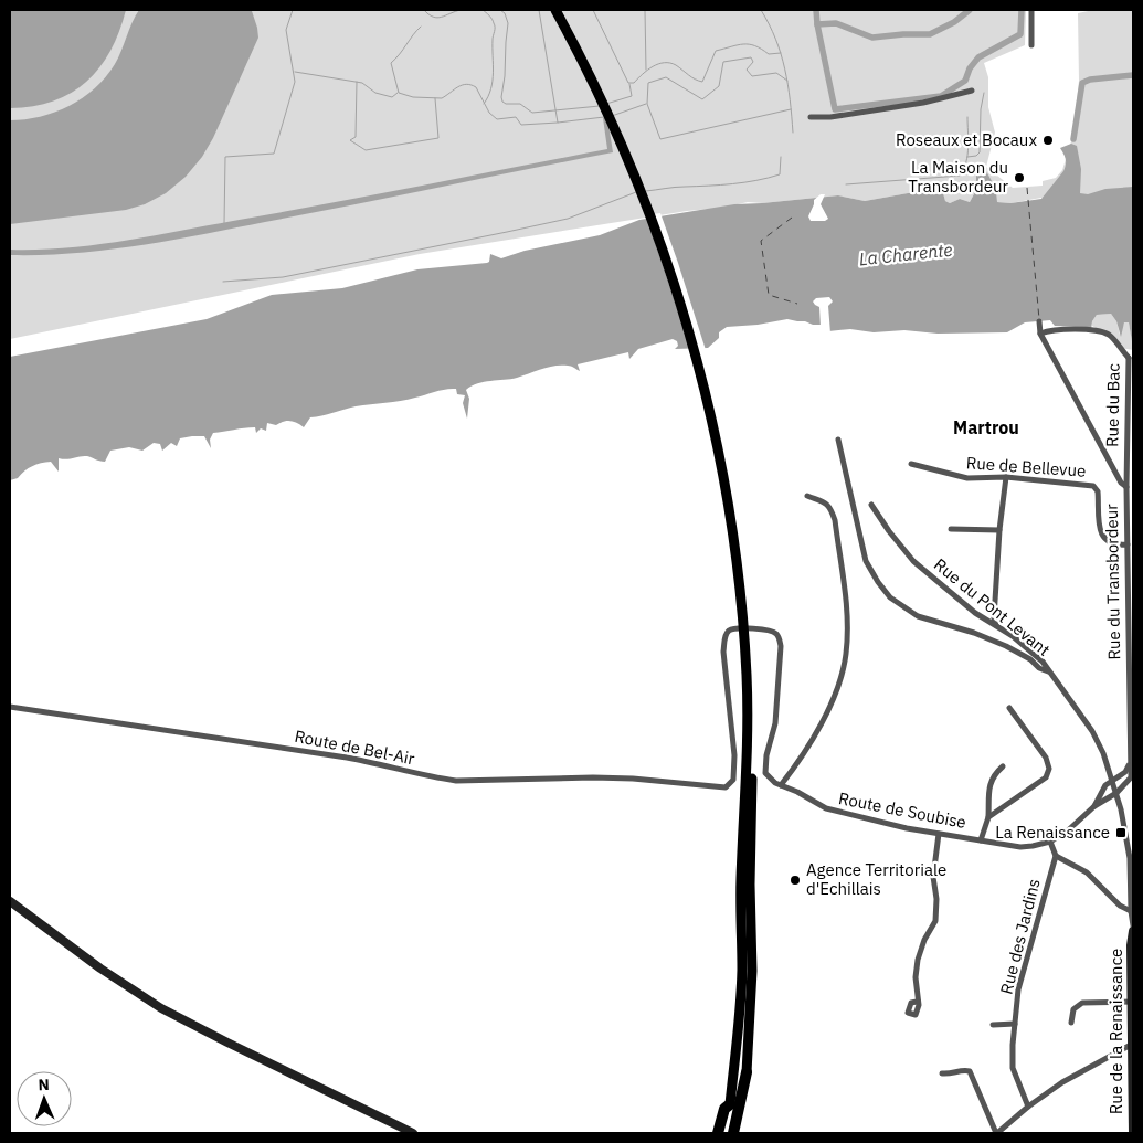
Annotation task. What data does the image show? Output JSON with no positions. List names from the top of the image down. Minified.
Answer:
{"streets":{"main road":["Rue de la Renaissance"],"street":["Rue du Bac","Rue de Bellevue","Rue du Transbordeur","Rue du Pont Levant","Route de Bel-Air","Route de Soubise","Rue des Jardins"]},"crossings":[["Rue du Bac","Rue du Transbordeur"],["Rue de Bellevue","Rue du Transbordeur"],["Rue du Transbordeur","Rue du Pont Levant"],["Rue du Transbordeur","Route de Soubise"],["Route de Bel-Air","Route de Soubise"]],"districts":["Martrou"],"water":["La Charente"],"places":{"other":["Roseaux et Bocaux","La Maison du Transbordeur","Agence Territoriale d'Echillais"],"transit":["La Renaissance"]},"north":"top"}
